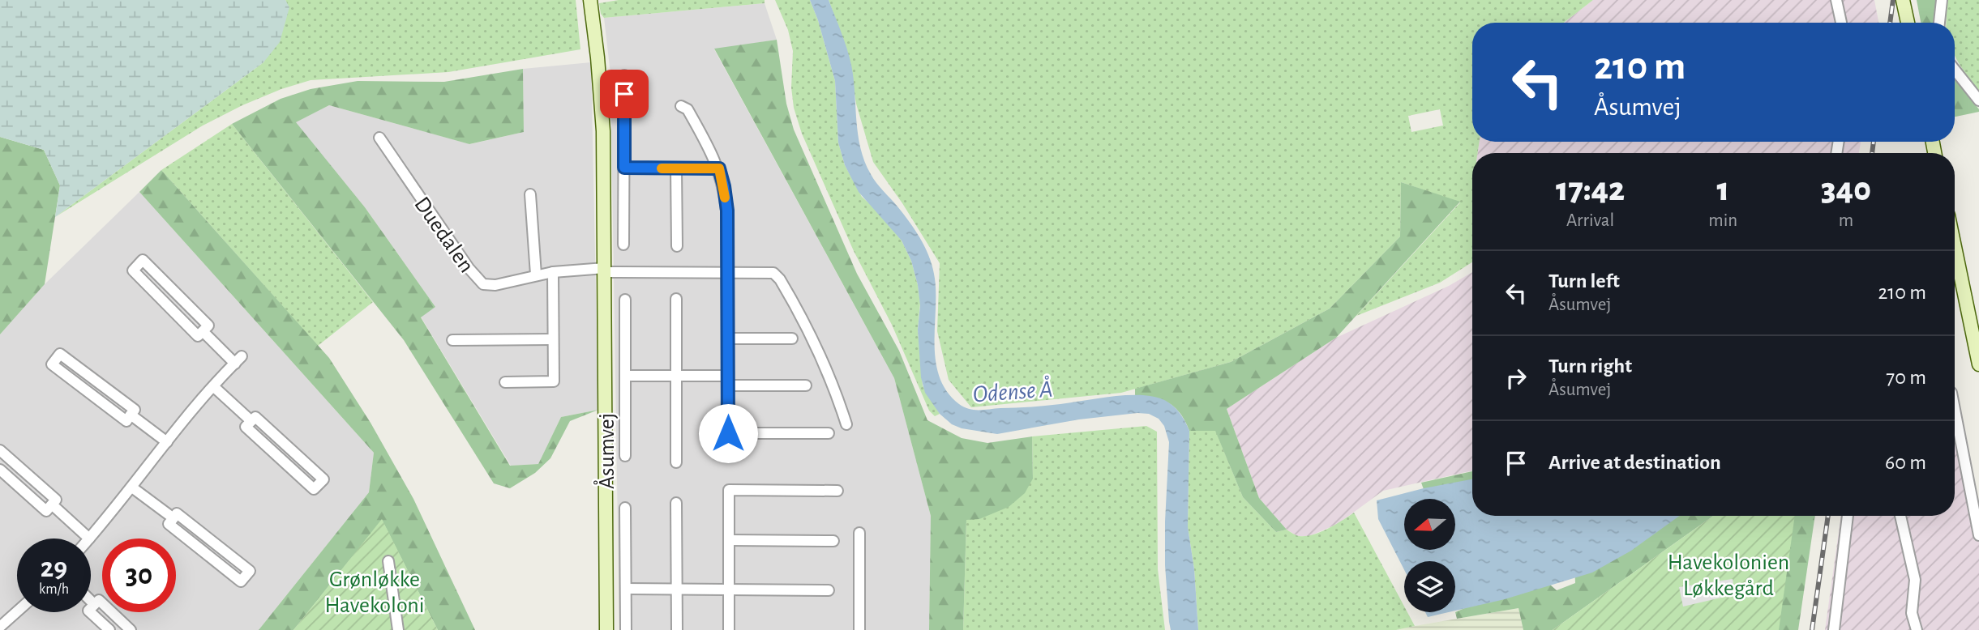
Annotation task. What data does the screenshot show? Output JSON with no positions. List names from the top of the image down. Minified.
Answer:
{"streets":{"street":["Duedalen","Åsumvej"]},"crossings":[["Duedalen","Åsumvej"]],"water":["Odense Å"],"parks":["Havekolonien Løkkegård","Grønløkke Havekoloni"],"north":"left","page":{"turn":["210 m","Åsumvej"],"eta":["17:42","Arrival","1","min","340","m"],"list":[{"name":"Turn left","note":"Åsumvej","value":"210 m"},{"name":"Turn right","note":"Åsumvej","value":"70 m"},{"name":"Arrive at destination","value":"60 m"}],"speed":"29 km/h","limit":"30"}}
